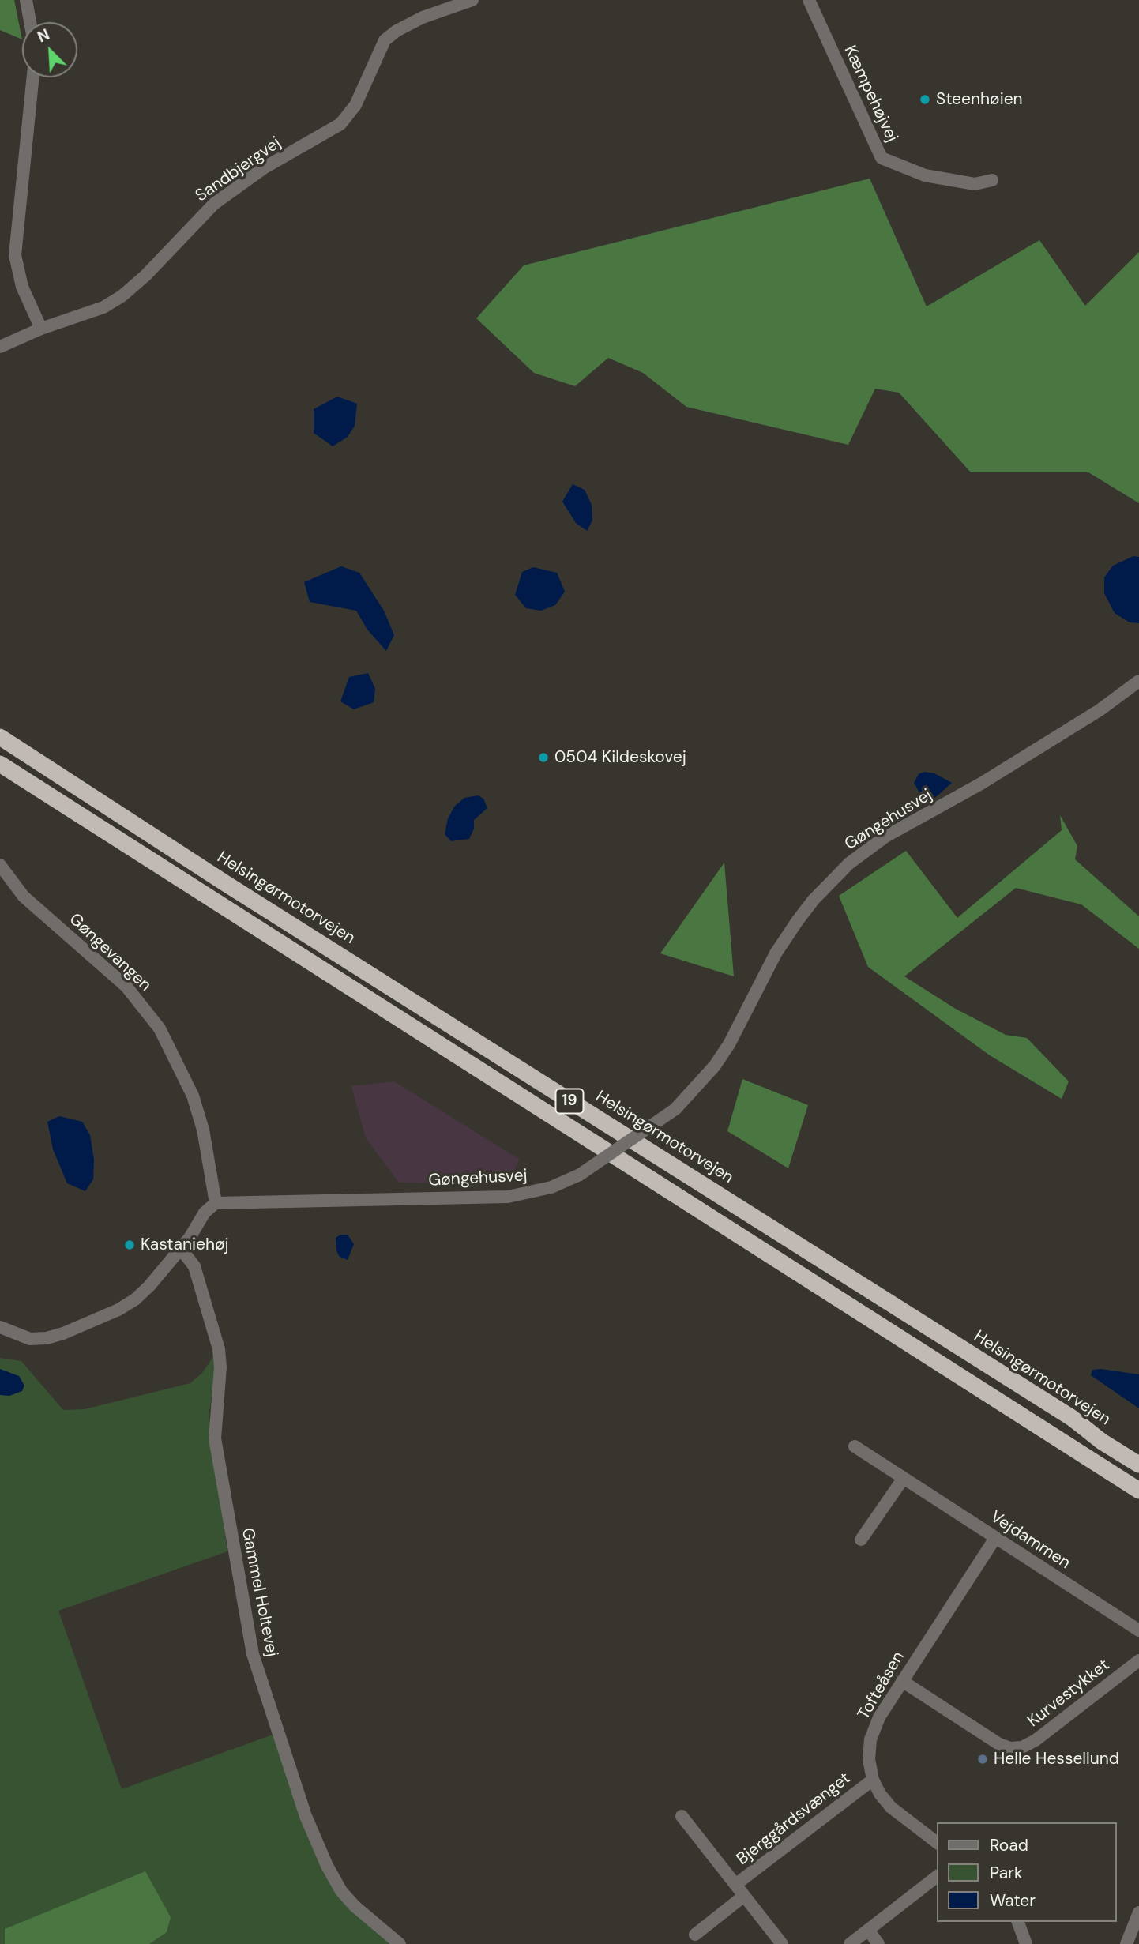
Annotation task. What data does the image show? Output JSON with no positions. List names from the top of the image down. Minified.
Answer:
{"streets":{"highway":["Helsingørmotorvejen","19"],"street":["Kæmpehøjvej","Sandbjergvej","Gøngehusvej","Gøngevangen","Vejdammen","Gammel Holtevej","Tofteåsen","Kurvestykket","Bjerggårdsvænget"]},"crossings":[["Gøngehusvej","Gøngevangen"],["Vejdammen","Tofteåsen"],["Tofteåsen","Kurvestykket"],["Tofteåsen","Bjerggårdsvænget"]],"places":["Steenhøien","0504 Kildeskovej","Kastaniehøj","Helle Hessellund"],"legend":["Road","Park","Water"],"north":"top left"}
